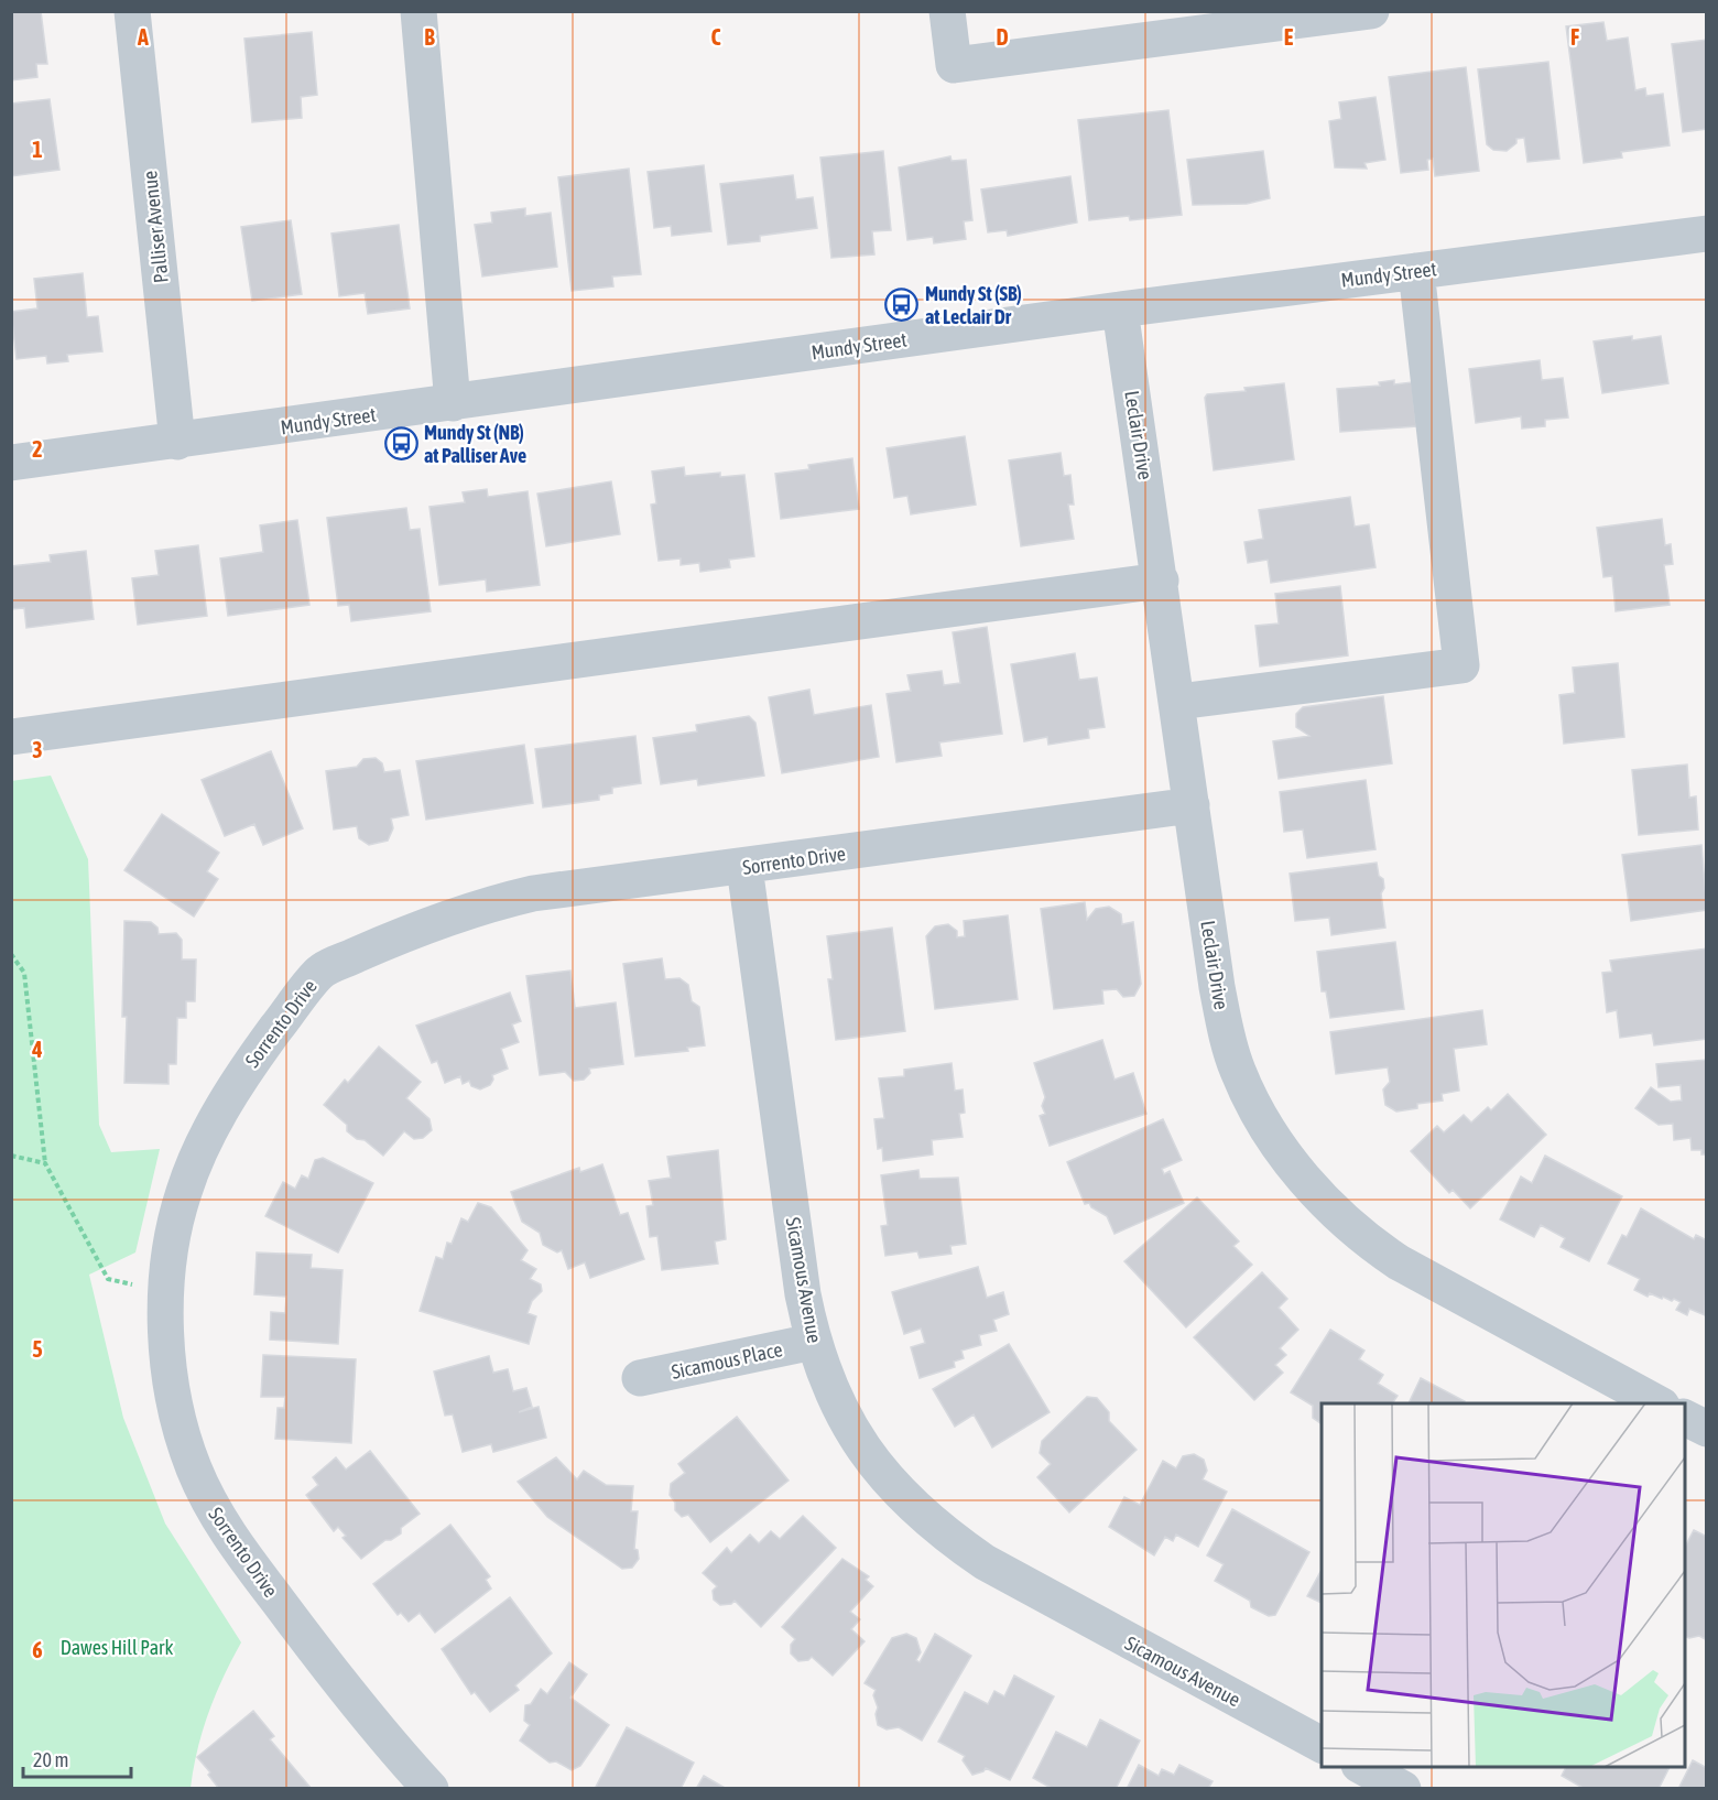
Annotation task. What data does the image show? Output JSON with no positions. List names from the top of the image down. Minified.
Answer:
{"streets":{"street":["Palliser Avenue","Mundy Street","Leclair Drive","Sorrento Drive","Sicamous Avenue","Sicamous Place"]},"crossings":[["Palliser Avenue","Mundy Street"],["Mundy Street","Leclair Drive"],["Leclair Drive","Sorrento Drive"],["Sorrento Drive","Sicamous Avenue"],["Sicamous Avenue","Sicamous Place"]],"parks":["Dawes Hill Park"],"places":{"bus stop":["Mundy St (SB) at Leclair Dr","Mundy St (NB) at Palliser Ave"]},"scale_bar":"20 m","grid":{"columns":["A","B","C","D","E","F"],"rows":["1","2","3","4","5","6"]}}
